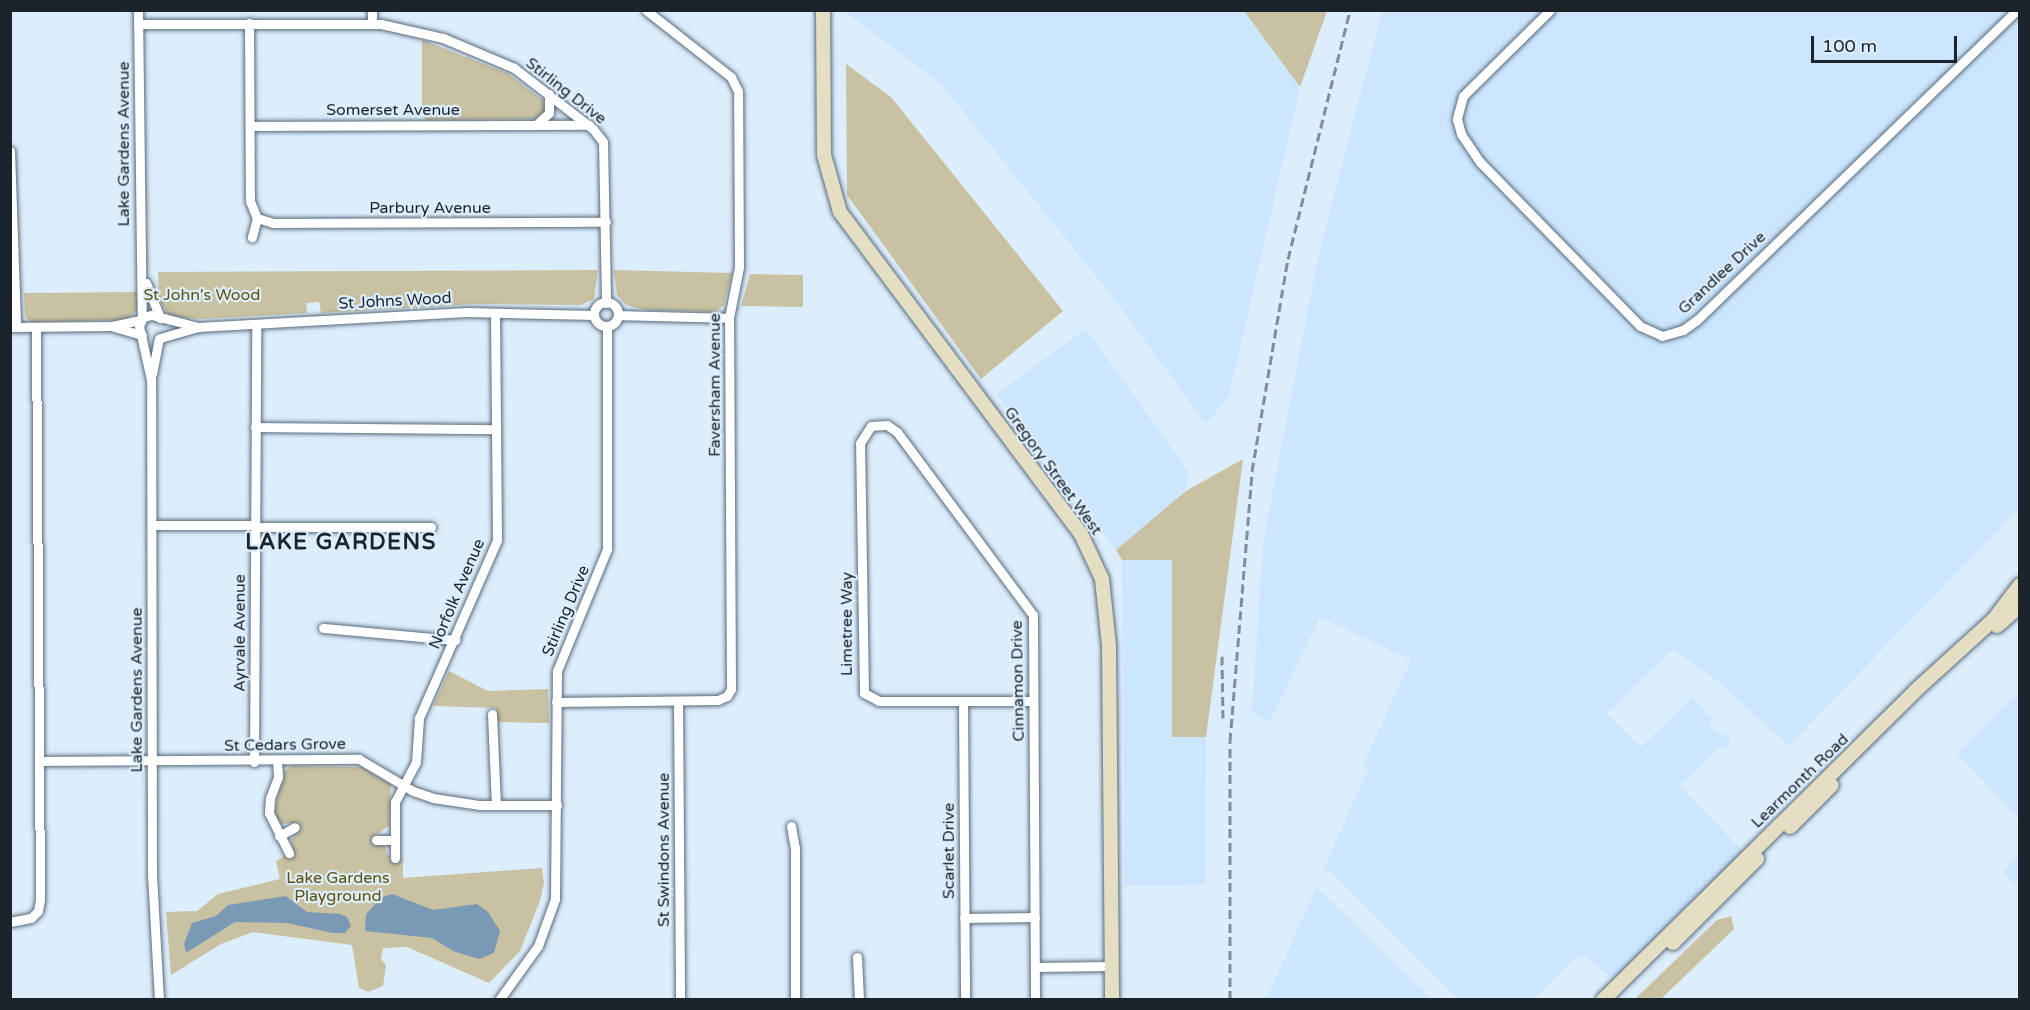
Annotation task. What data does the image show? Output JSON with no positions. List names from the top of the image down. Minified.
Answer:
{"streets":{"main road":["Gregory Street West","Learmonth Road"],"street":["Stirling Drive","Somerset Avenue","Lake Gardens Avenue","Parbury Avenue","Grandlee Drive","St Johns Wood","Faversham Avenue","Norfolk Avenue","Limetree Way","Ayrvale Avenue","Cinnamon Drive","St Cedars Grove","St Swindons Avenue","Scarlet Drive"]},"crossings":[["Stirling Drive","Somerset Avenue"],["Stirling Drive","Lake Gardens Avenue"],["Stirling Drive","Parbury Avenue"],["Stirling Drive","St Johns Wood"],["Stirling Drive","St Cedars Grove"],["Lake Gardens Avenue","St Johns Wood"],["Lake Gardens Avenue","St Cedars Grove"],["St Johns Wood","Norfolk Avenue"],["St Johns Wood","Ayrvale Avenue"],["Faversham Avenue","St Swindons Avenue"],["Norfolk Avenue","St Cedars Grove"],["Limetree Way","Cinnamon Drive"],["Limetree Way","Scarlet Drive"],["Ayrvale Avenue","St Cedars Grove"]],"districts":["LAKE GARDENS"],"parks":["St John's Wood","Lake Gardens Playground"],"scale_bar":"100 m"}
